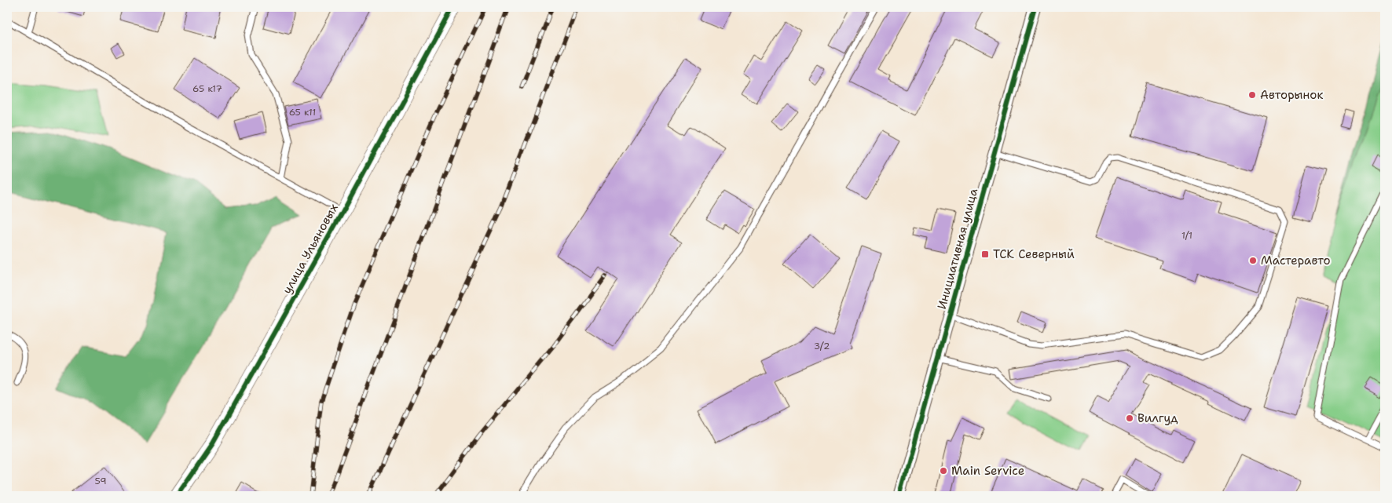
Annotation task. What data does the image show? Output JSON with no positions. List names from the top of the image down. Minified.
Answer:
{"streets":{"street":["улица Ульяновых","Инициативная улица"]},"places":{"other":["Авторынок","Мастеравто","Вилгуд","Main Service"],"transit":["ТСК Северный"]},"house_numbers":["65 к17","65 к11","1/1","3/2","59"]}
